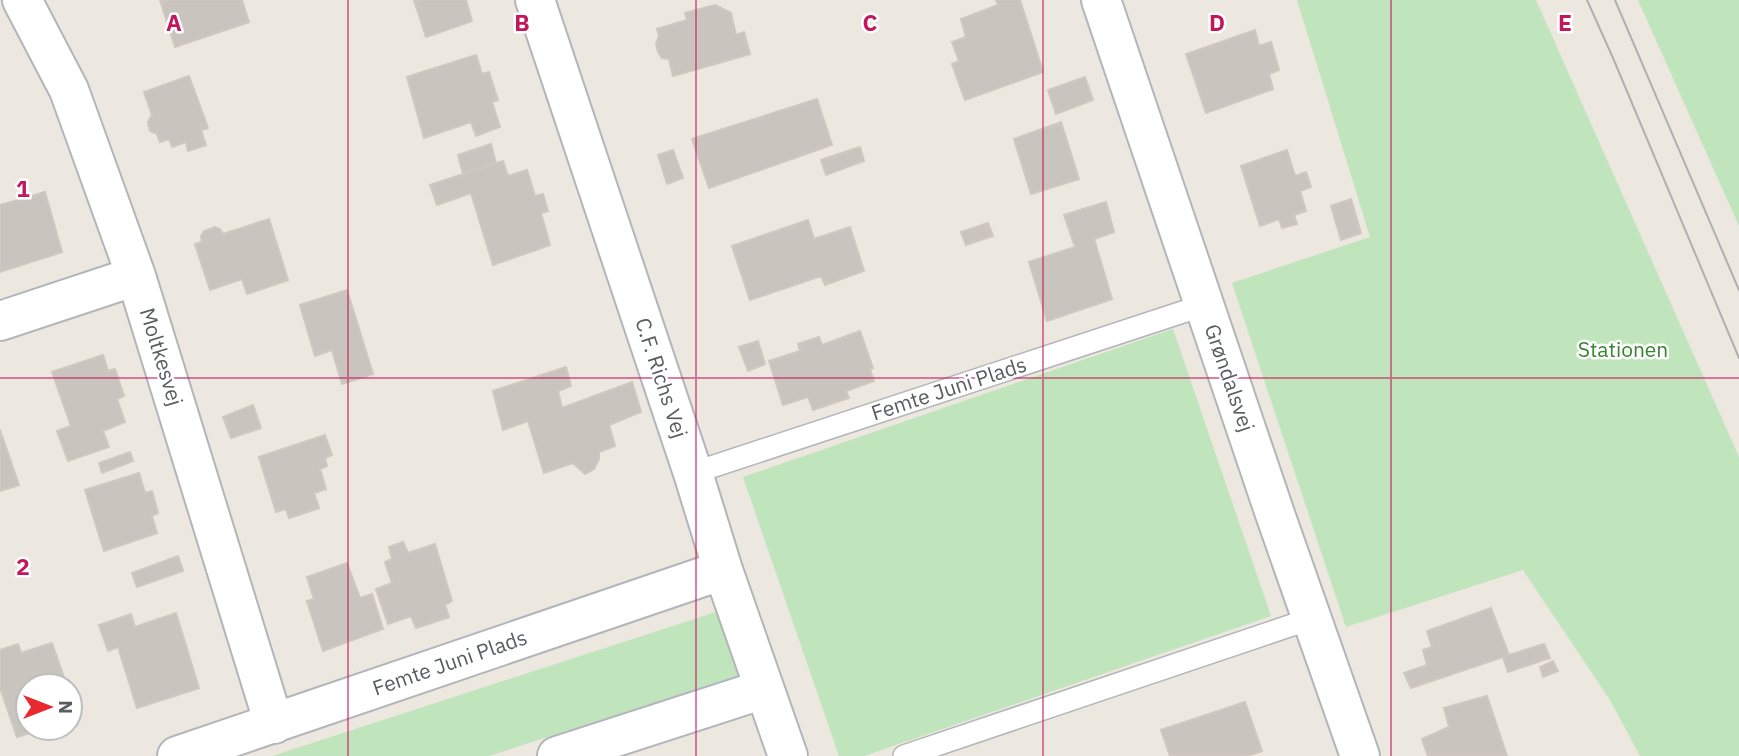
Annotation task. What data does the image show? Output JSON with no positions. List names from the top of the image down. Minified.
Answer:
{"streets":{"street":["Moltkesvej","C.F. Richs Vej","Grøndalsvej","Femte Juni Plads"]},"crossings":[["Moltkesvej","Femte Juni Plads"],["C.F. Richs Vej","Femte Juni Plads"],["Grøndalsvej","Femte Juni Plads"]],"parks":["Stationen"],"north":"right","grid":{"columns":["A","B","C","D","E"],"rows":["1","2"]}}
